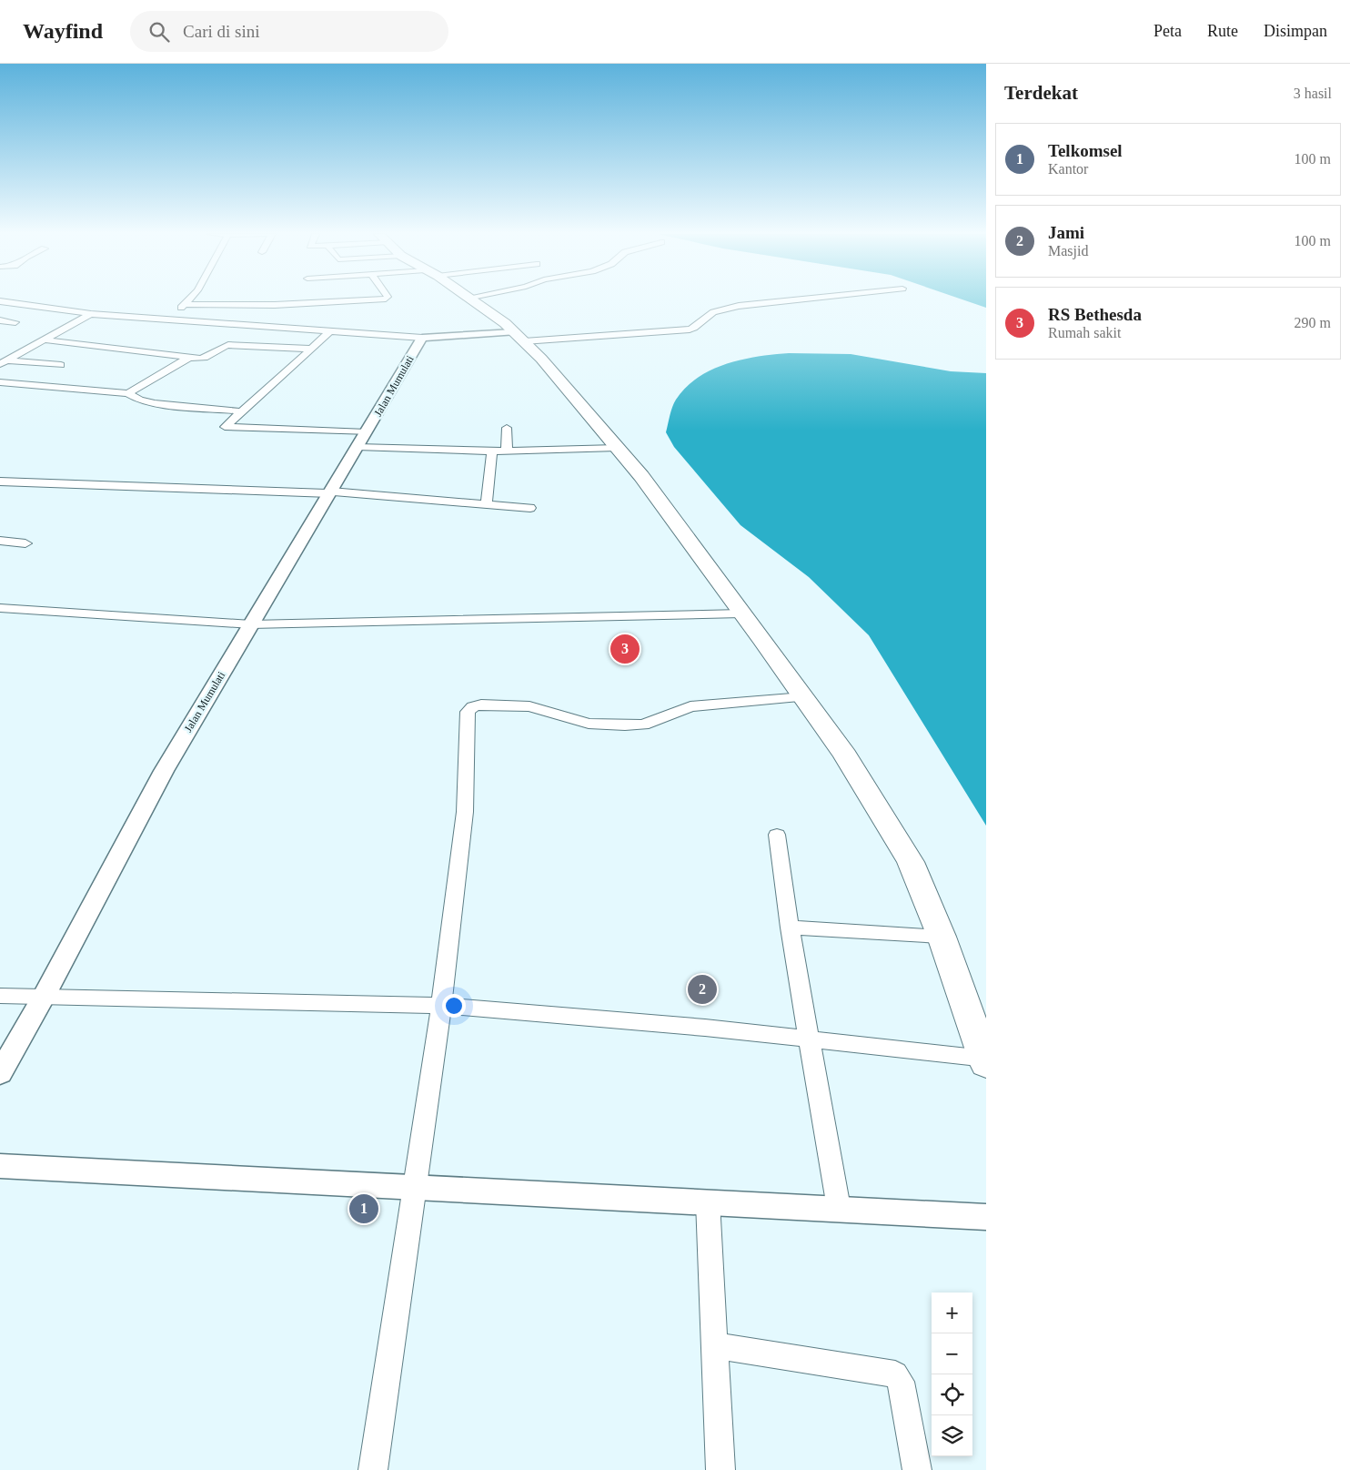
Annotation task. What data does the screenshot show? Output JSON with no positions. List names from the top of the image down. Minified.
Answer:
{"streets":{"street":["Jalan Mumulati"]},"page":{"header":"Wayfind","search":"Cari di sini","nav":["Peta","Rute","Disimpan"],"heading":["Terdekat","3 hasil"],"list":[{"mark":"1","name":"Telkomsel","note":"Kantor","value":"100 m"},{"mark":"2","name":"Jami","note":"Masjid","value":"100 m"},{"mark":"3","name":"RS Bethesda","note":"Rumah sakit","value":"290 m"}],"pins":["3","2","1"],"map_buttons":["+","−"]}}
